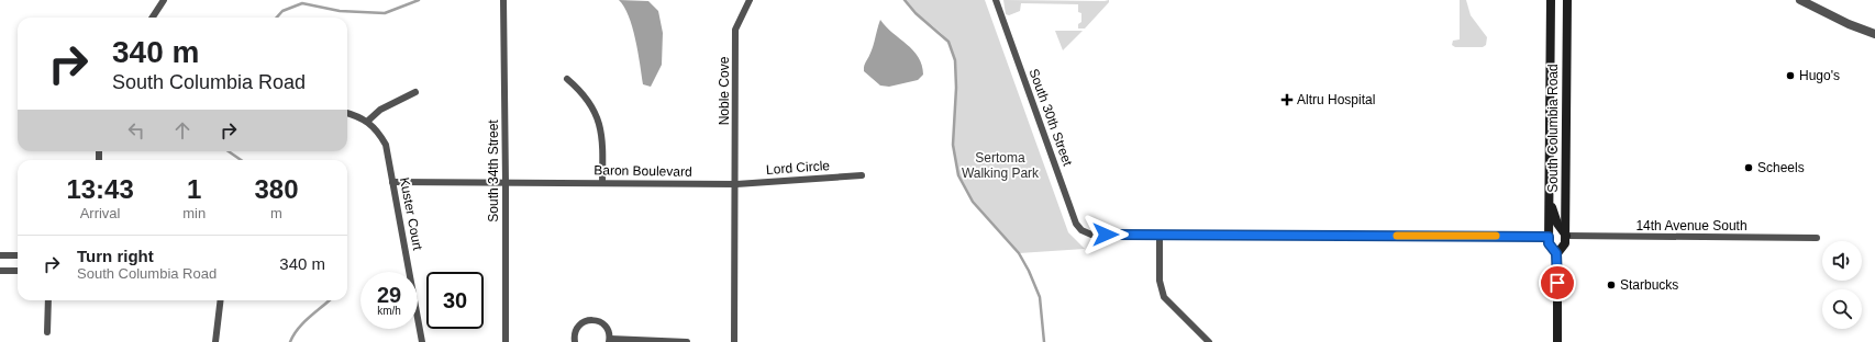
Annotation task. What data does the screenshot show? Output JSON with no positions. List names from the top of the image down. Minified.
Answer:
{"streets":{"main road":["South Columbia Road"],"street":["Noble Cove","South 30th Street","Lord Circle","South 34th Street","Baron Boulevard","Kuster Court","14th Avenue South"]},"crossings":[["Noble Cove","Lord Circle"],["Noble Cove","Baron Boulevard"],["South Columbia Road","14th Avenue South"],["Lord Circle","Baron Boulevard"],["South 34th Street","Baron Boulevard"],["Baron Boulevard","Kuster Court"]],"parks":["Sertoma Walking Park"],"places":{"other":["Hugo's","Scheels","Starbucks"],"health":["Altru Hospital"]},"page":{"turn":["340 m","South Columbia Road"],"eta":["13:43","Arrival","1","min","380","m"],"list":[{"name":"Turn right","note":"South Columbia Road","value":"340 m"}],"speed":"29 km/h","limit":"30"}}
